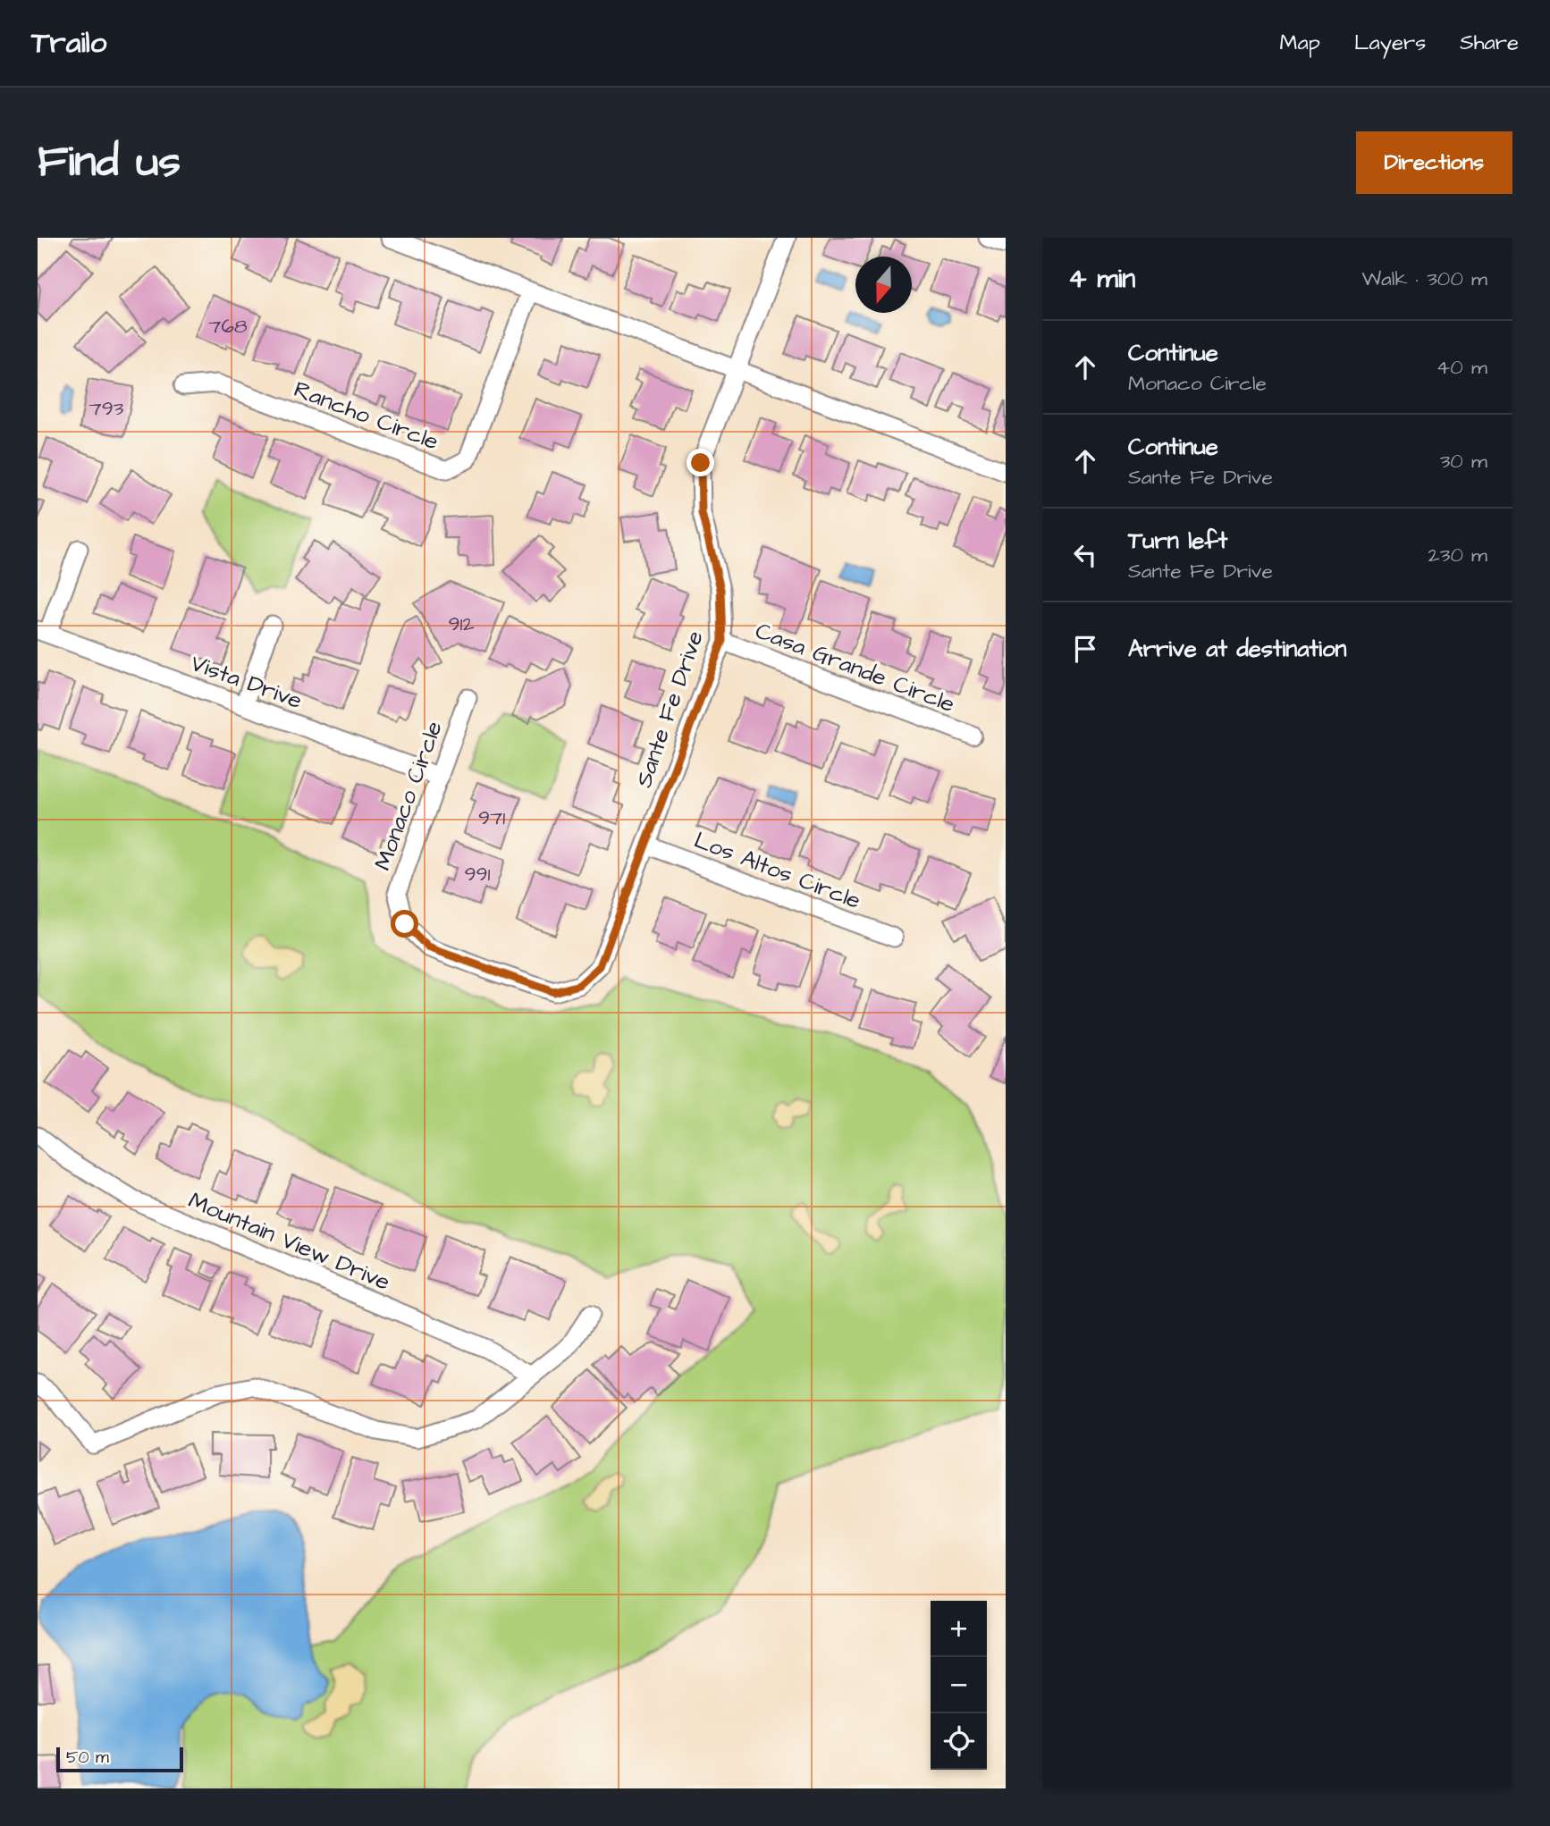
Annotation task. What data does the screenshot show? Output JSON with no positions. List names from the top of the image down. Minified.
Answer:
{"streets":{"street":["Rancho Circle","Casa Grande Circle","Vista Drive","Sante Fe Drive","Monaco Circle","Los Altos Circle","Mountain View Drive"]},"crossings":[["Casa Grande Circle","Sante Fe Drive"],["Vista Drive","Monaco Circle"],["Sante Fe Drive","Monaco Circle"],["Sante Fe Drive","Los Altos Circle"]],"house_numbers":["768","793","912","971","991"],"scale_bar":"50 m","north":"bottom","page":{"header":"Trailo","nav":["Map","Layers","Share"],"buttons":"Directions","title":"Find us","heading":["4 min","Walk · 300 m"],"list":[["Continue","Monaco Circle","40 m"],["Continue","Sante Fe Drive","30 m"],["Turn left","Sante Fe Drive","230 m"],"Arrive at destination"],"map_buttons":["+","−"],"scale":"50 m"}}
